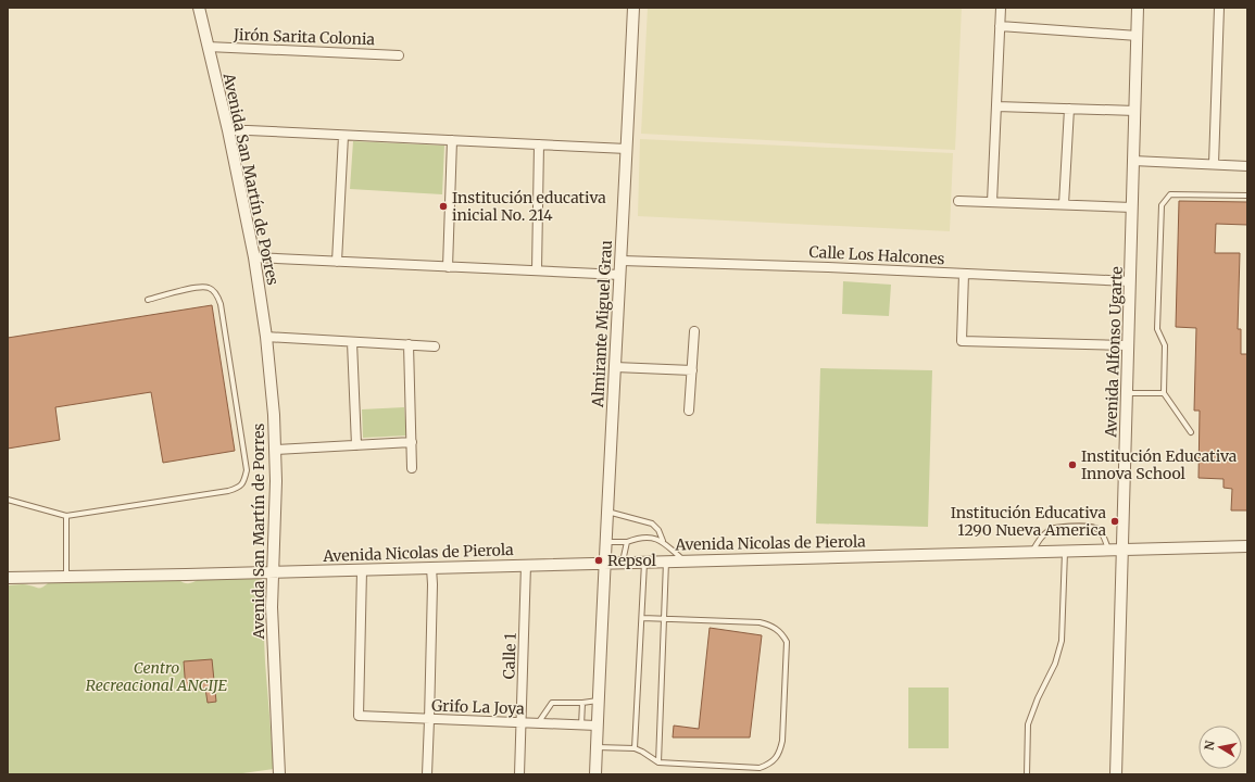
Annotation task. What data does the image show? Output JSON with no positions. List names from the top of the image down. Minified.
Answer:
{"streets":{"street":["Jirón Sarita Colonia","Avenida San Martín de Porres","Calle Los Halcones","Almirante Miguel Grau","Avenida Alfonso Ugarte","Avenida Nicolas de Pierola","Calle 1","Grifo La Joya"]},"crossings":[["Jirón Sarita Colonia","Avenida San Martín de Porres"],["Avenida San Martín de Porres","Avenida Nicolas de Pierola"],["Calle Los Halcones","Almirante Miguel Grau"],["Calle Los Halcones","Avenida Alfonso Ugarte"],["Almirante Miguel Grau","Avenida Nicolas de Pierola"],["Almirante Miguel Grau","Grifo La Joya"],["Avenida Alfonso Ugarte","Avenida Nicolas de Pierola"],["Avenida Nicolas de Pierola","Calle 1"],["Avenida Nicolas de Pierola","Grifo La Joya"],["Calle 1","Grifo La Joya"]],"parks":["Centro Recreacional ANCIJE"],"places":["Institución educativa inicial No. 214","Institución Educativa Innova School","Institución Educativa 1290 Nueva America","Repsol"],"north":"left"}
